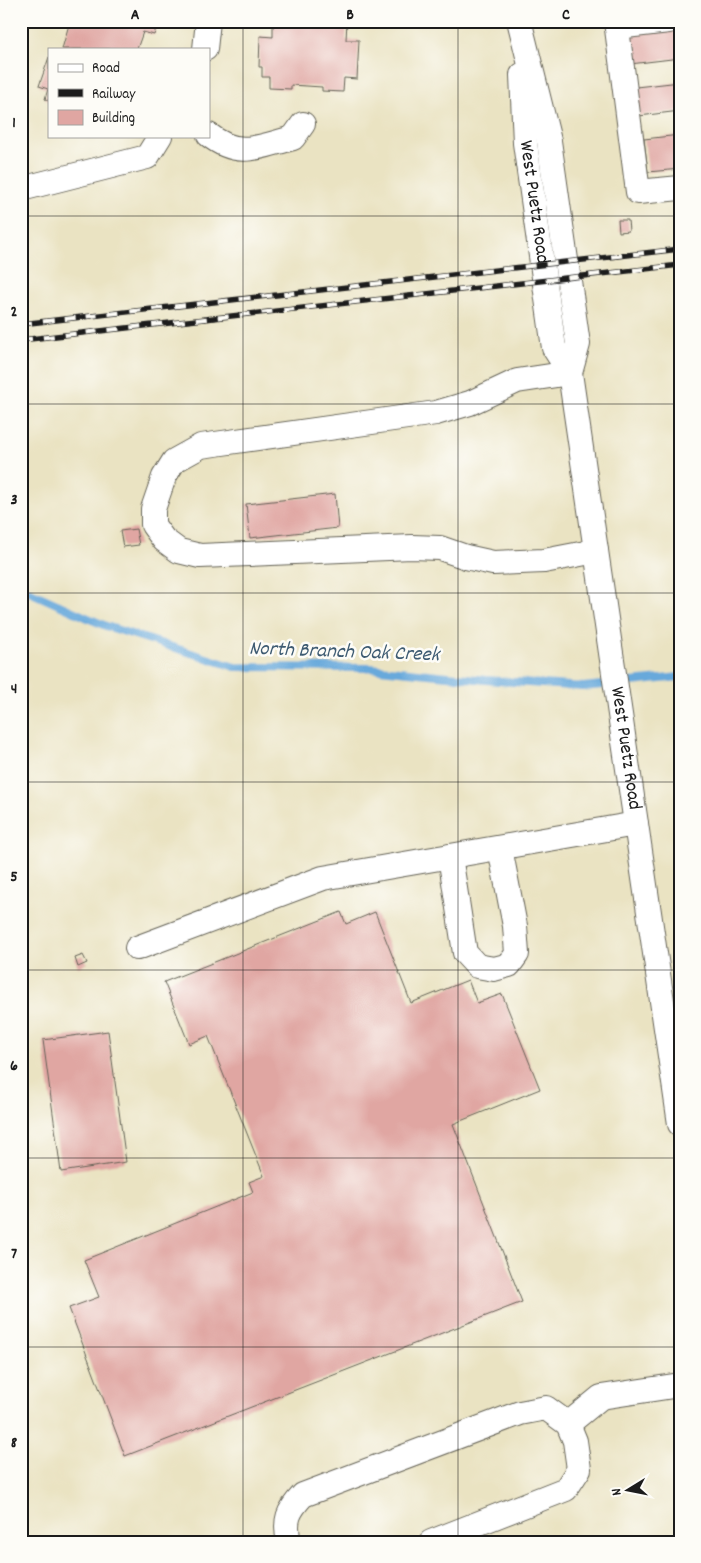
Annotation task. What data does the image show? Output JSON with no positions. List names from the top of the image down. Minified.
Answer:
{"streets":{"street":["West Puetz Road"]},"water":["North Branch Oak Creek"],"legend":["Road","Railway","Building"],"north":"left","grid":{"columns":["A","B","C"],"rows":["1","2","3","4","5","6","7","8"]}}
